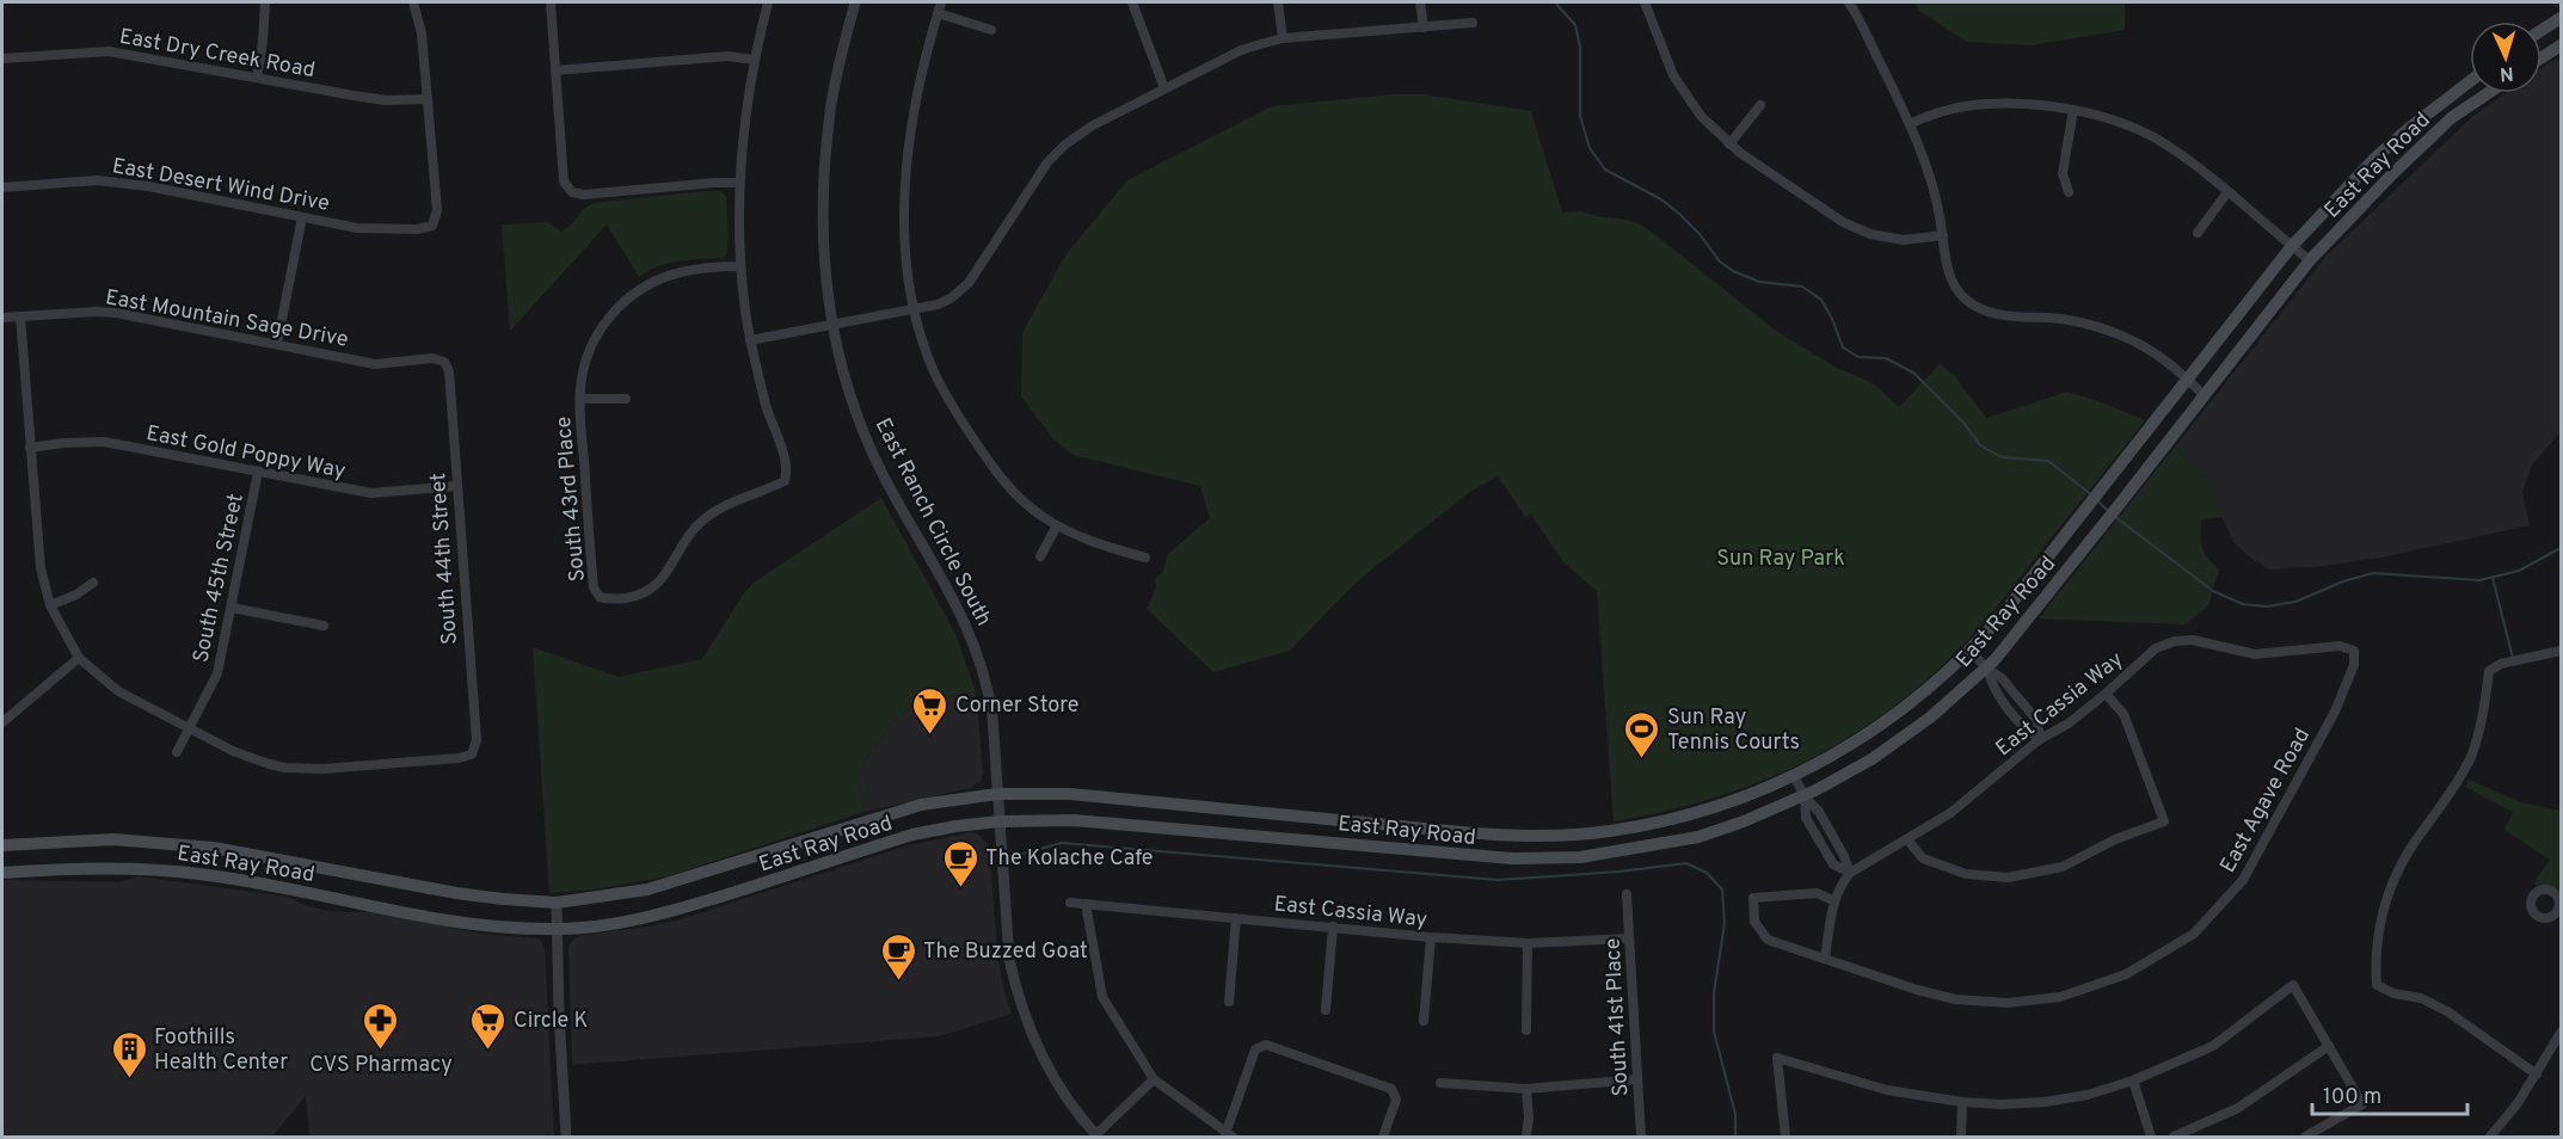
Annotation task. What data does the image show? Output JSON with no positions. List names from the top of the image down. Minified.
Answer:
{"streets":{"main road":["East Ray Road"],"street":["East Dry Creek Road","East Desert Wind Drive","East Mountain Sage Drive","East Gold Poppy Way","South 43rd Place","East Ranch Circle South","South 44th Street","South 45th Street","East Cassia Way","East Agave Road","South 41st Place"]},"crossings":[["East Dry Creek Road","East Desert Wind Drive"],["East Ray Road","East Ranch Circle South"],["East Mountain Sage Drive","South 44th Street"],["East Gold Poppy Way","South 44th Street"],["East Gold Poppy Way","South 45th Street"],["South 44th Street","South 45th Street"],["East Cassia Way","East Agave Road"],["East Cassia Way","South 41st Place"]],"parks":["Sun Ray Park"],"places":{"supermarket":["Corner Store","Circle K"],"sports":["Sun Ray Tennis Courts"],"cafe":["The Kolache Cafe","The Buzzed Goat"],"pharmacy":["CVS Pharmacy"],"building":["Foothills Health Center"]},"scale_bar":"100 m","north":"bottom"}
